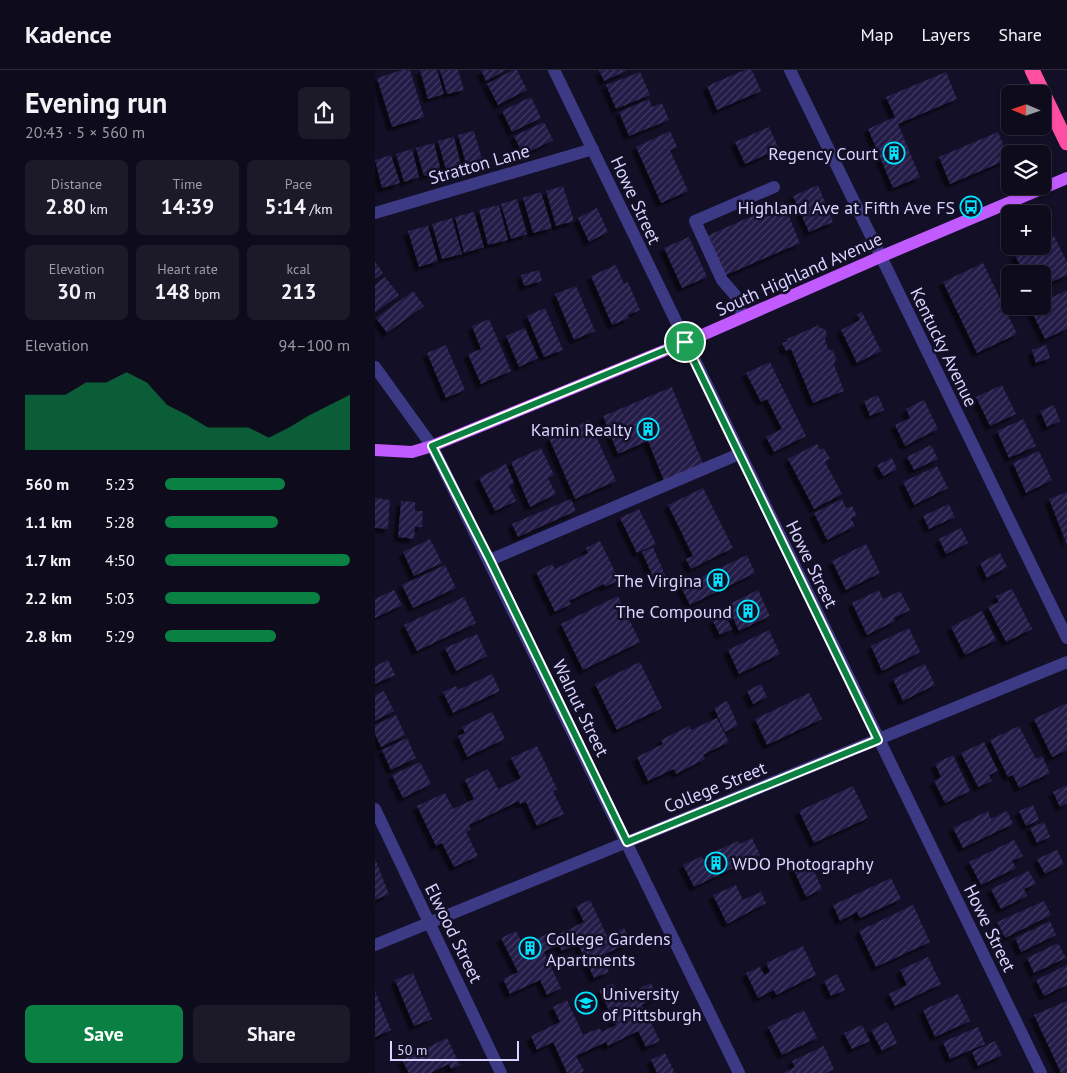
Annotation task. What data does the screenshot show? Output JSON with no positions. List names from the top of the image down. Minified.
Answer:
{"streets":{"main road":["South Highland Avenue"],"street":["Stratton Lane","Howe Street","Kentucky Avenue","Walnut Street","College Street","Elwood Street"]},"crossings":[["Stratton Lane","Howe Street"],["Howe Street","South Highland Avenue"],["Howe Street","College Street"],["South Highland Avenue","Kentucky Avenue"],["South Highland Avenue","Walnut Street"],["Walnut Street","College Street"],["College Street","Elwood Street"]],"places":{"building":["Regency Court","Kamin Realty","The Virgina","The Compound","WDO Photography","College Gardens Apartments"],"bus stop":["Highland Ave at Fifth Ave FS"],"school or university":["University of Pittsburgh"]},"scale_bar":"50 m","north":"left","page":{"header":"Kadence","nav":["Map","Layers","Share"],"heading":["Evening run","20:43 · 5 × 560 m"],"map_buttons":["+","−"],"stats":[["Distance","2.80 km"],["Time","14:39"],["Pace","5:14 /km"],["Elevation","30 m"],["Heart rate","148 bpm"],["kcal","213"]],"chart":["Elevation","94–100 m"],"list":[{"name":"560 m","note":"5:23"},{"name":"1.1 km","note":"5:28"},{"name":"1.7 km","note":"4:50"},{"name":"2.2 km","note":"5:03"},{"name":"2.8 km","note":"5:29"}],"buttons":["Save","Share"],"scale":"50 m"}}
